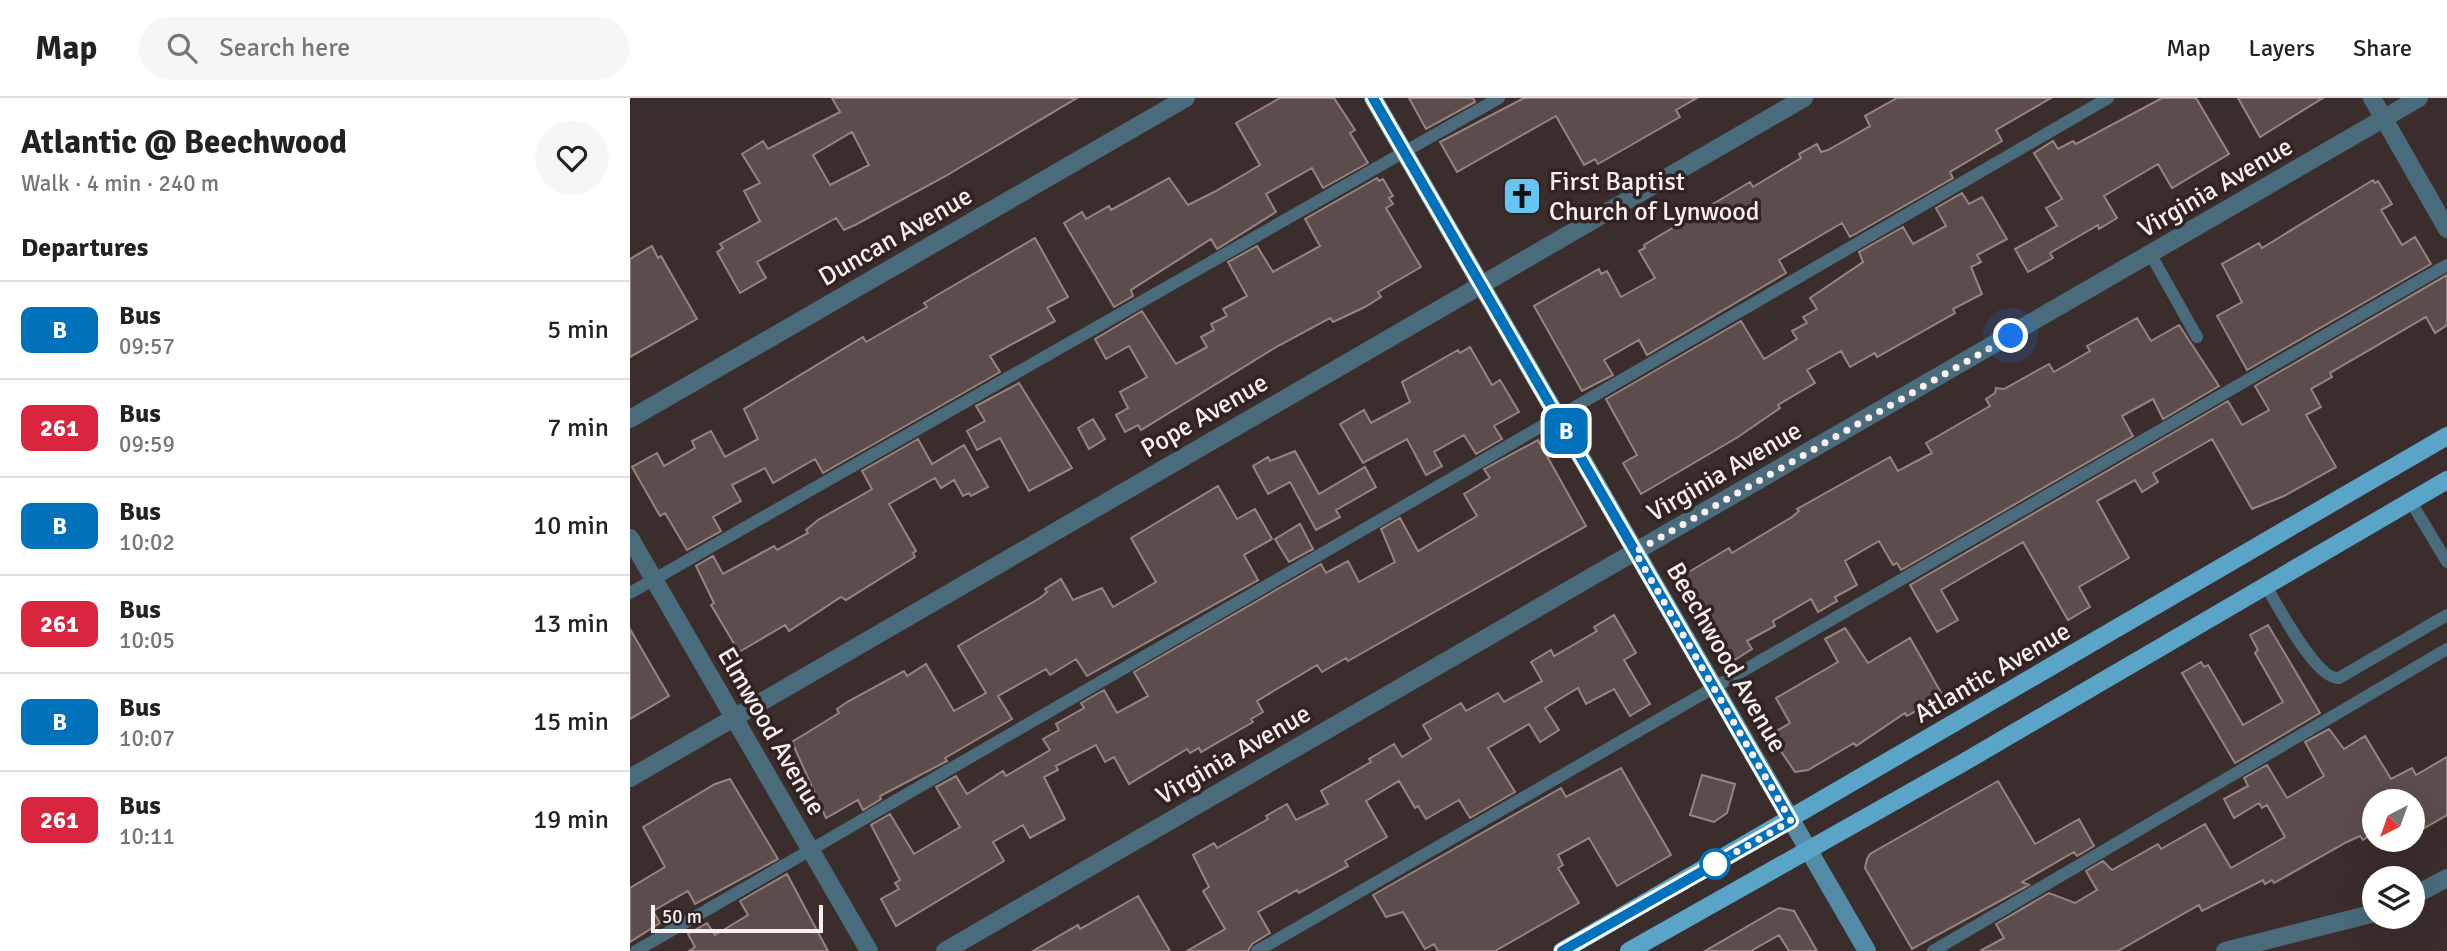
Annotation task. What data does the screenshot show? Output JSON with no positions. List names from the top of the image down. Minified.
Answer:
{"streets":{"main road":["Atlantic Avenue"],"street":["Virginia Avenue","Duncan Avenue","Pope Avenue","Beechwood Avenue","Elmwood Avenue"]},"crossings":[["Virginia Avenue","Beechwood Avenue"],["Pope Avenue","Beechwood Avenue"],["Pope Avenue","Elmwood Avenue"],["Beechwood Avenue","Atlantic Avenue"]],"places":{"church":["First Baptist Church of Lynwood"]},"lines":["bus line B"],"scale_bar":"50 m","north":"bottom left","page":{"header":"Map","search":"Search here","nav":["Map","Layers","Share"],"heading":[["Atlantic @ Beechwood","Walk · 4 min · 240 m"],"Departures"],"on_map":"B","list":[{"mark":"B","name":"Bus","note":"09:57","value":"5 min"},{"mark":"261","name":"Bus","note":"09:59","value":"7 min"},{"mark":"B","name":"Bus","note":"10:02","value":"10 min"},{"mark":"261","name":"Bus","note":"10:05","value":"13 min"},{"mark":"B","name":"Bus","note":"10:07","value":"15 min"},{"mark":"261","name":"Bus","note":"10:11","value":"19 min"}],"scale":"50 m"}}
